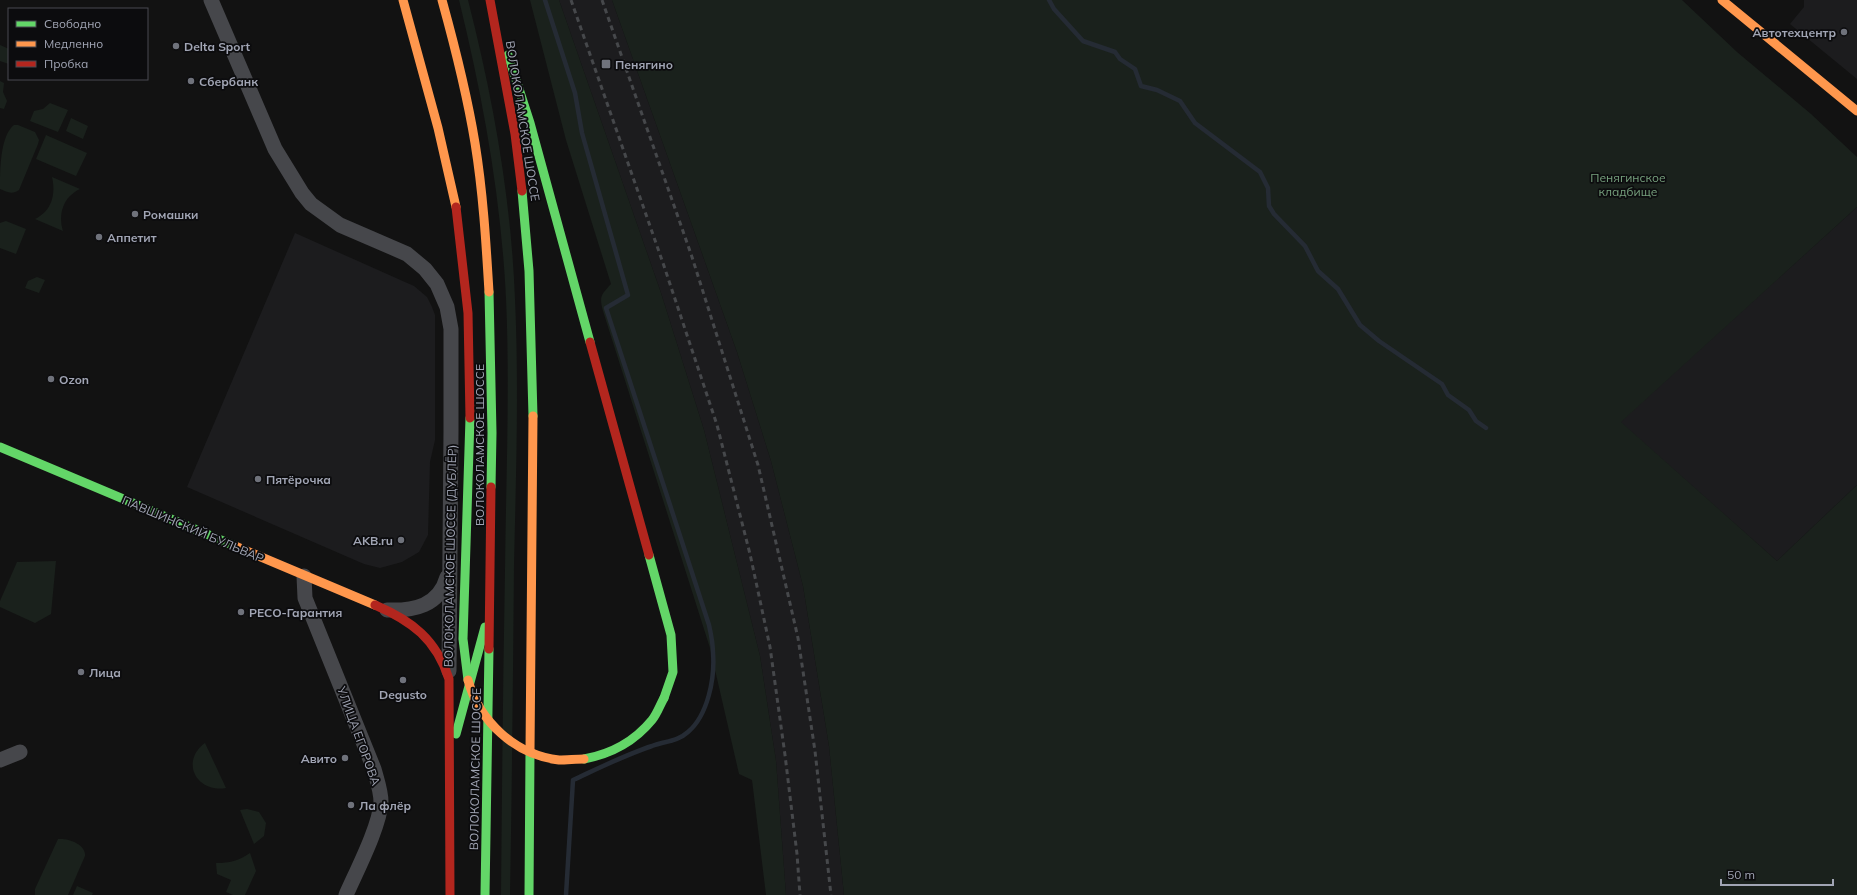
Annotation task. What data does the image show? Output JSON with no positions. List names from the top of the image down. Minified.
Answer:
{"streets":{"main road":["ВОЛОКОЛАМСКОЕ ШОССЕ","ПАВШИНСКИЙ БУЛЬВАР","ВОЛОКОЛАМСКОЕ ШОССЕ (ДУБЛЁР)"],"street":["УЛИЦА ЕГОРОВА"]},"crossings":[["ПАВШИНСКИЙ БУЛЬВАР","ВОЛОКОЛАМСКОЕ ШОССЕ (ДУБЛЁР)"],["ПАВШИНСКИЙ БУЛЬВАР","УЛИЦА ЕГОРОВА"]],"parks":["Пенягинское кладбище"],"places":{"other":["Автотехцентр","Delta Sport","Сбербанк","Ромашки","Аппетит","Ozon","Пятёрочка","AKB.ru","РЕСО-Гарантия","Лица","Degusto","Авито","Ла флёр"],"transit":["Пенягино"]},"legend":["Свободно","Медленно","Пробка"],"scale_bar":"50 m"}
